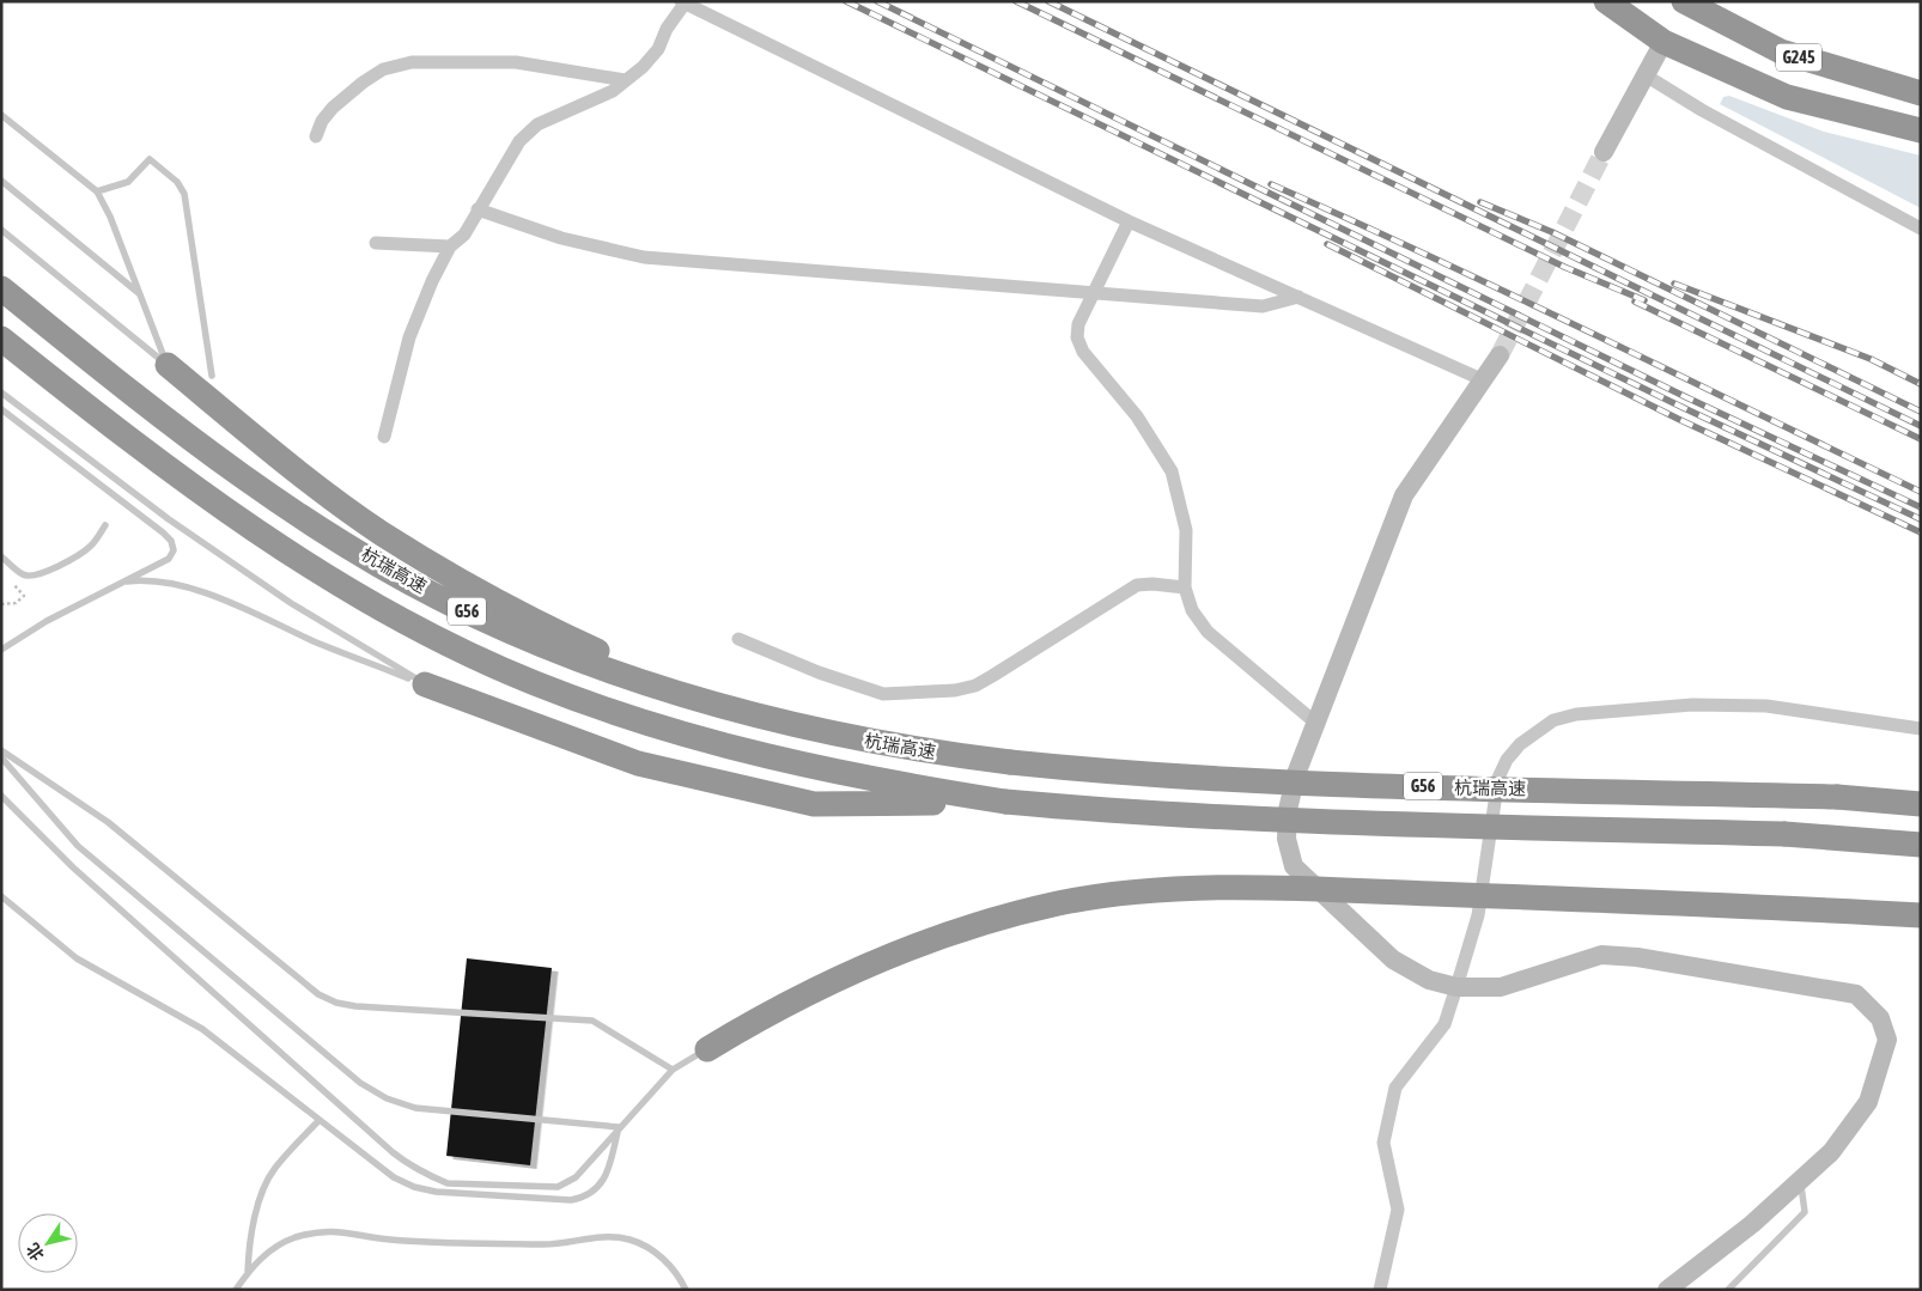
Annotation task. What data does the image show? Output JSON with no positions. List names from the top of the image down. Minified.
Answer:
{"streets":{"highway":["G245","杭瑞高速","G56"]},"north":"bottom left"}
